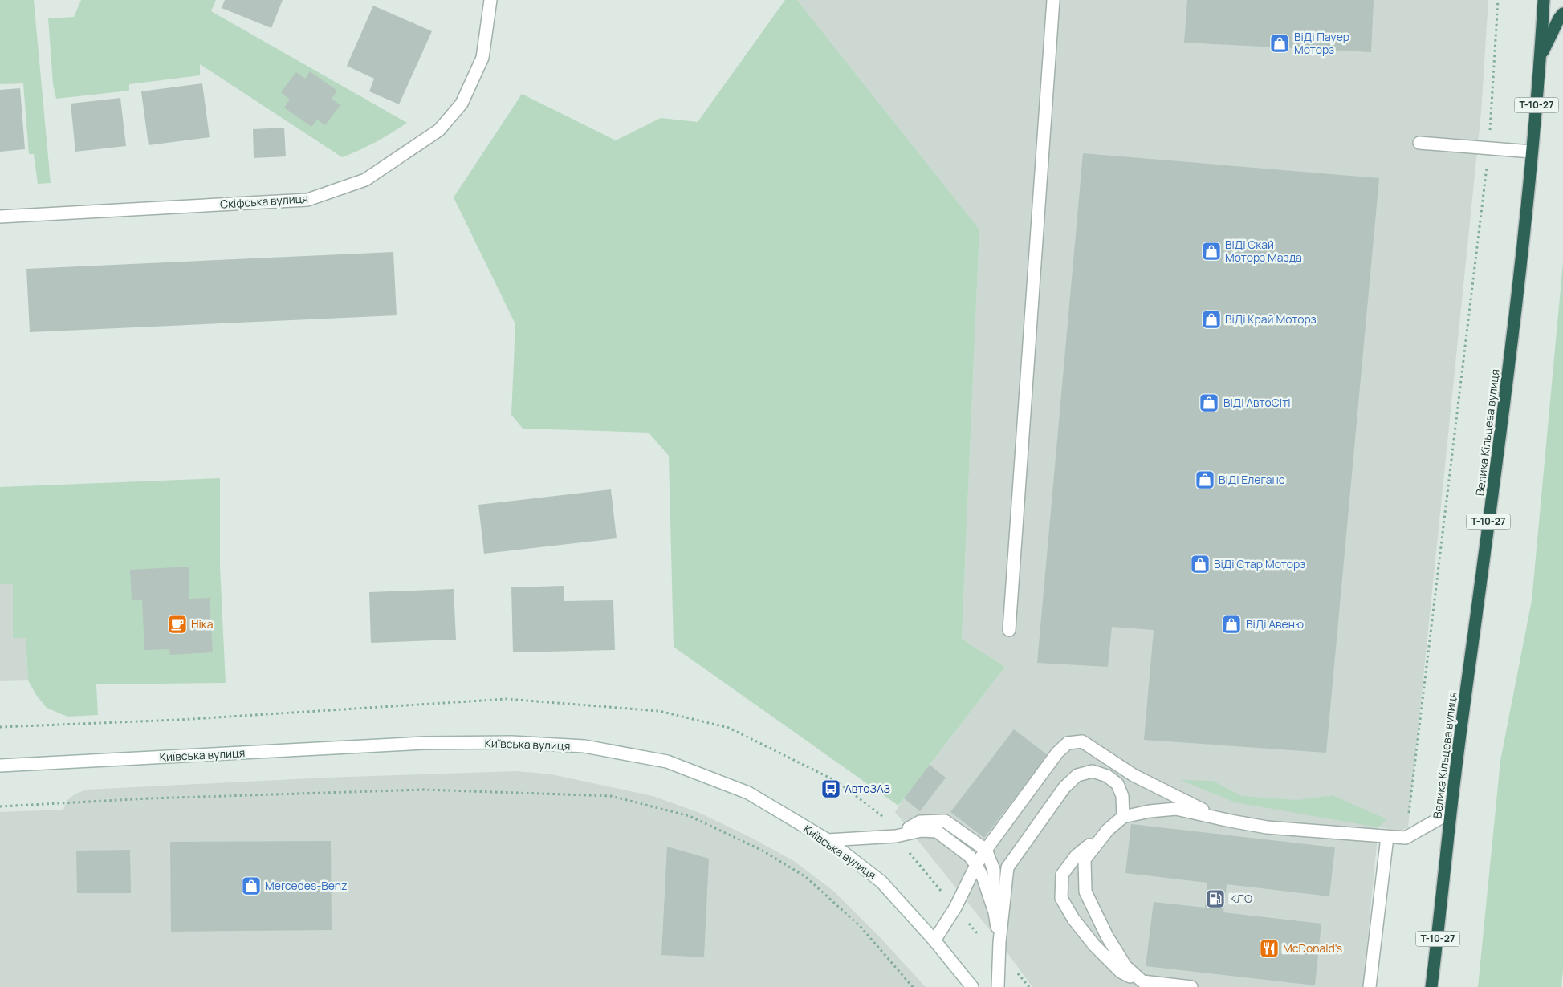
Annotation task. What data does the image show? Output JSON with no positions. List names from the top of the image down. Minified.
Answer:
{"streets":{"highway":["Т-10-27","Велика Кільцева вулиця"],"main road":["Скіфська вулиця","Київська вулиця"]},"places":{"shop":["ВіДі Пауер Моторз","ВіДі Скай Моторз Мазда","ВіДі Край Моторз","ВіДі АвтоСіті","ВіДі Елеганс","ВіДі Стар Моторз","ВіДі Авеню","Mercedes-Benz"],"cafe":["Ніка"],"bus stop":["АвтоЗАЗ"],"fuel station":["КЛО"],"restaurant":["McDonald's"]}}
